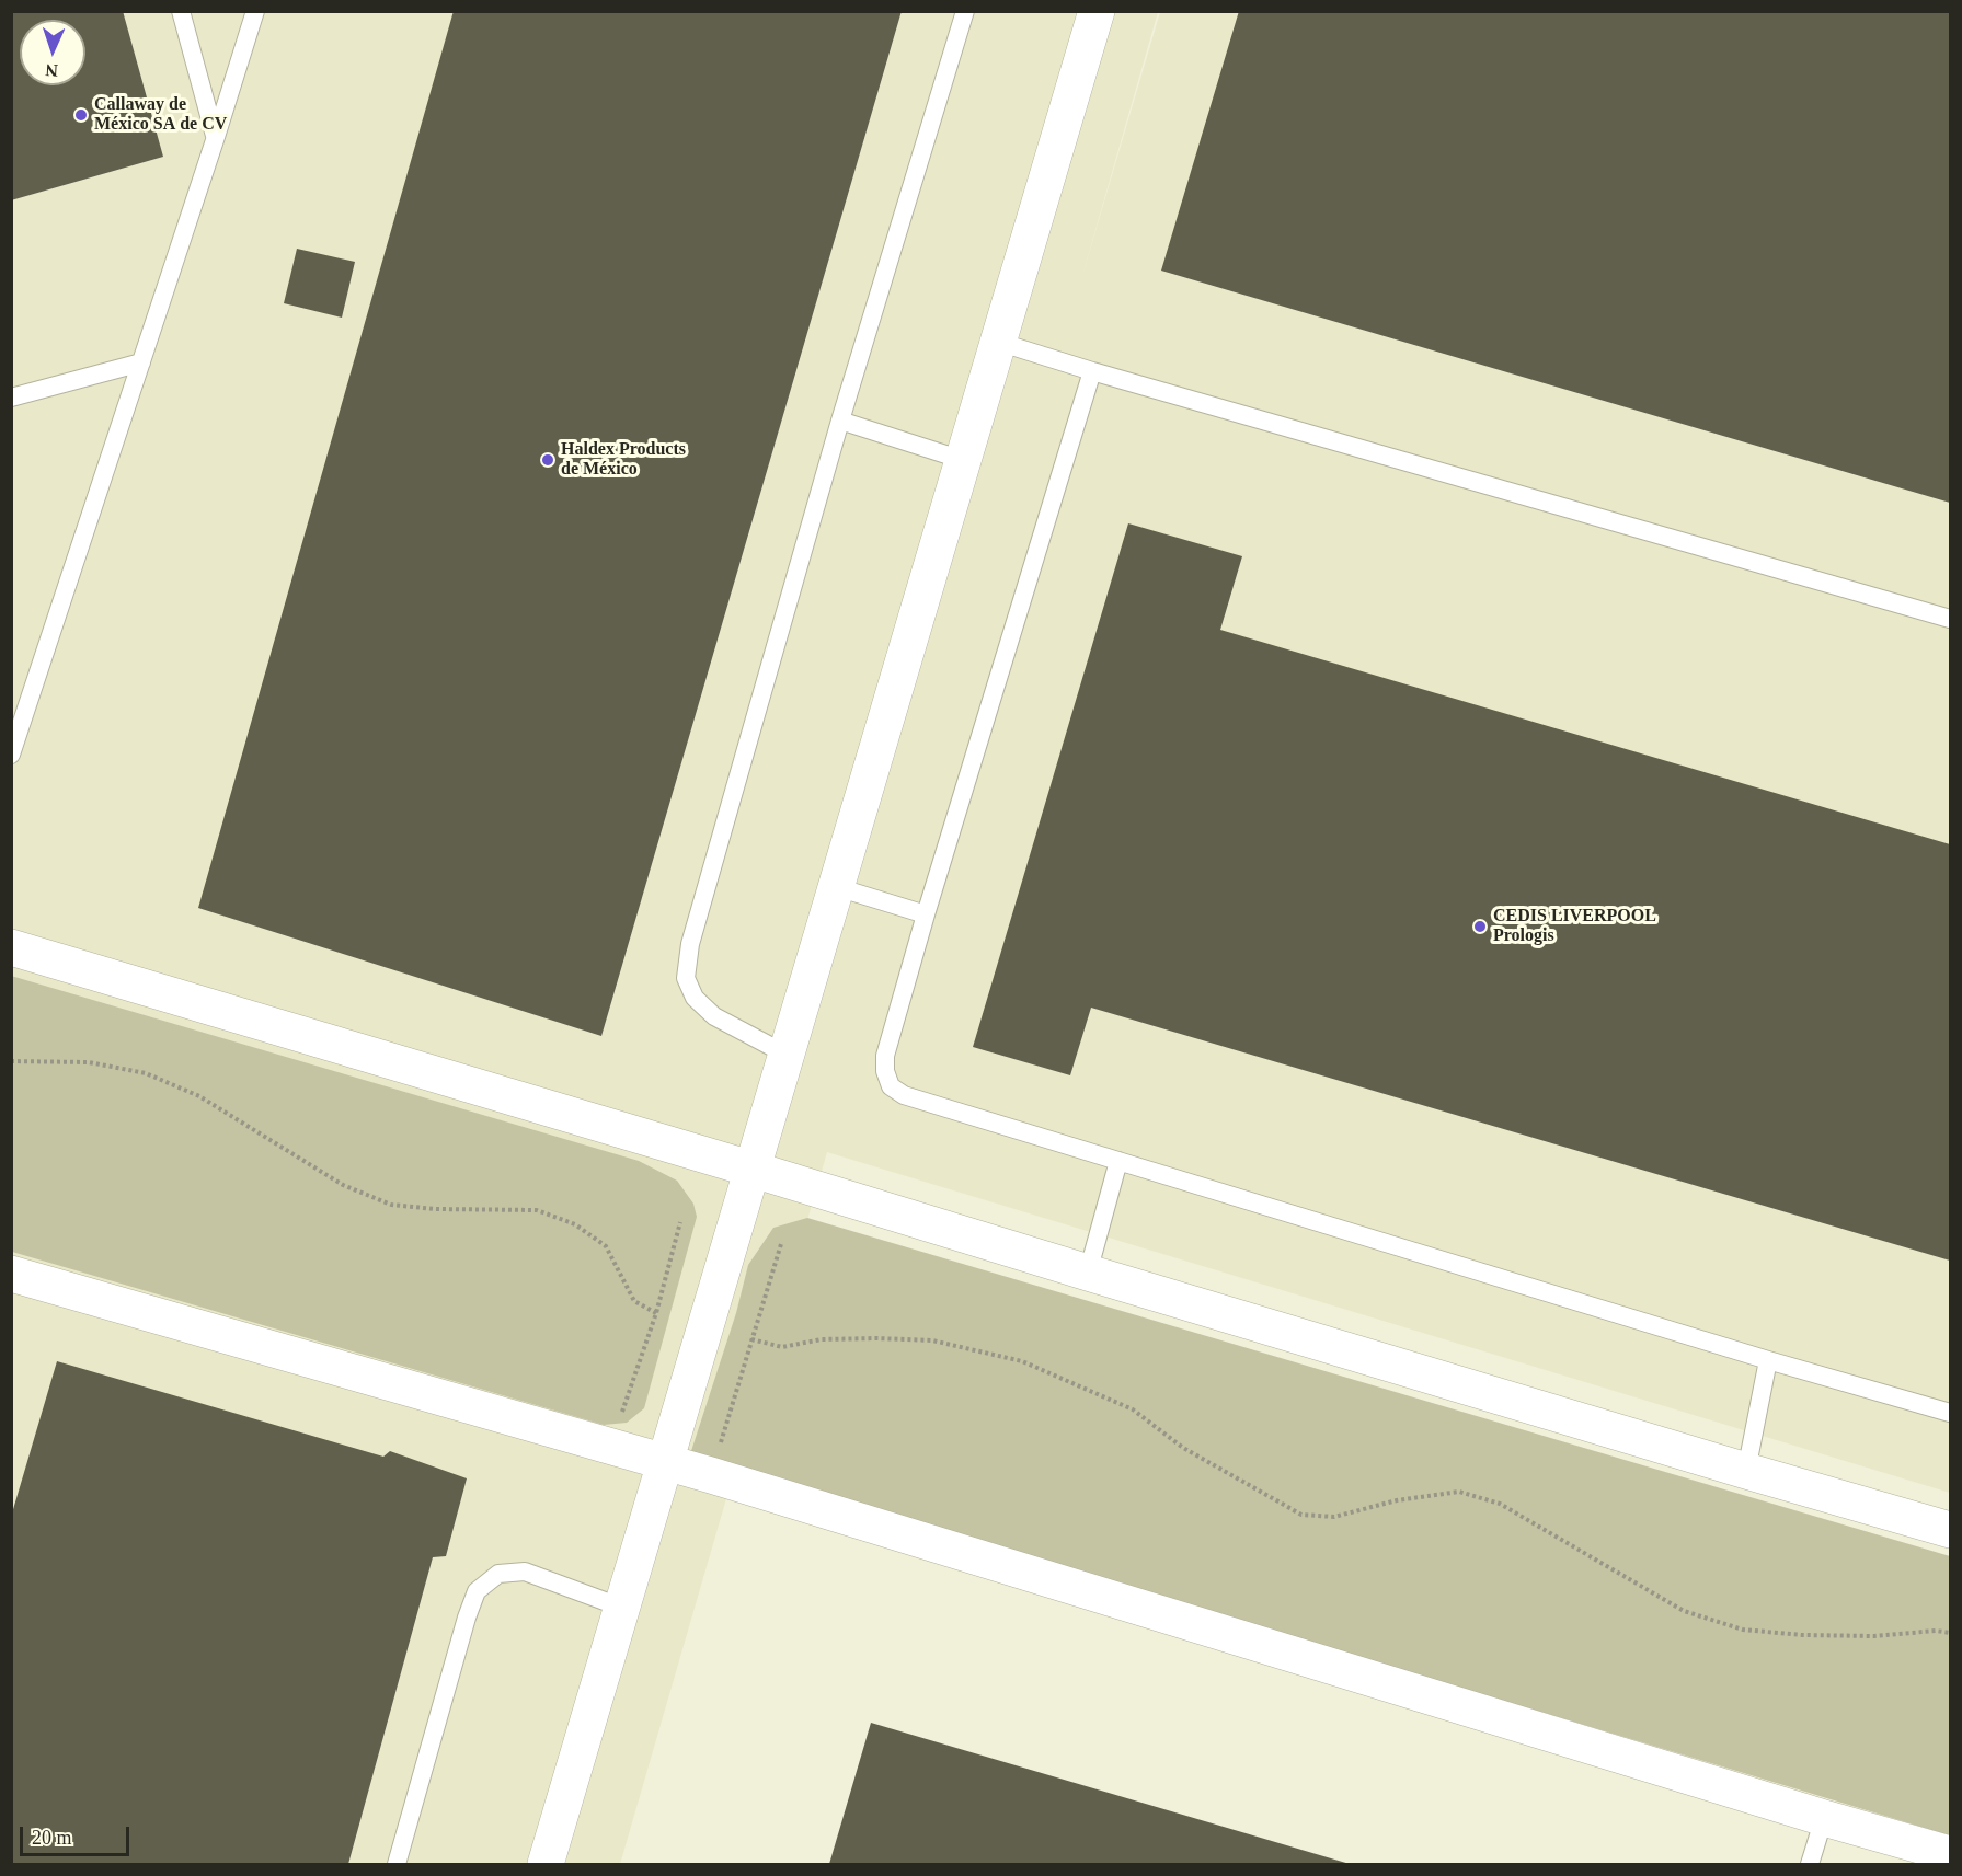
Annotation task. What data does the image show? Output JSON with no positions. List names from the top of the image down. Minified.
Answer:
{"places":["Callaway de México SA de CV","Haldex Products de México","CEDIS LIVERPOOL Prologis"],"scale_bar":"20 m","north":"bottom"}
